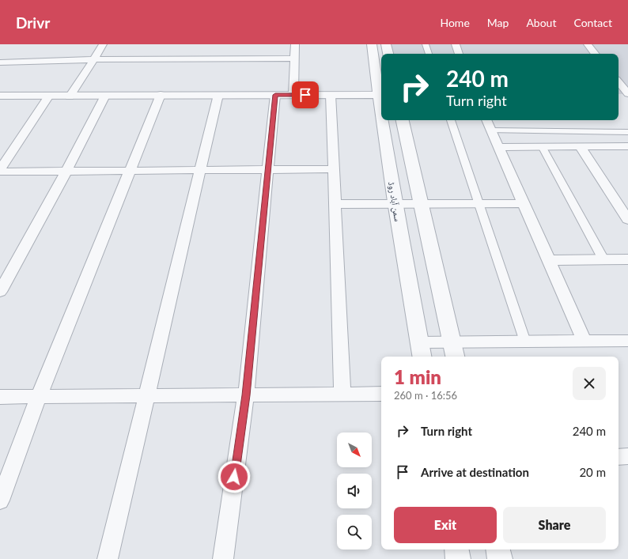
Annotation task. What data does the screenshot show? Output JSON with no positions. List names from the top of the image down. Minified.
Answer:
{"streets":{"street":["سمن آباد روڈ"]},"north":"bottom right","page":{"header":"Drivr","nav":["Home","Map","About","Contact"],"turn":["240 m","Turn right"],"heading":["1 min","260 m · 16:56"],"list":[{"name":"Turn right","value":"240 m"},{"name":"Arrive at destination","value":"20 m"}],"buttons":["Exit","Share"]}}
